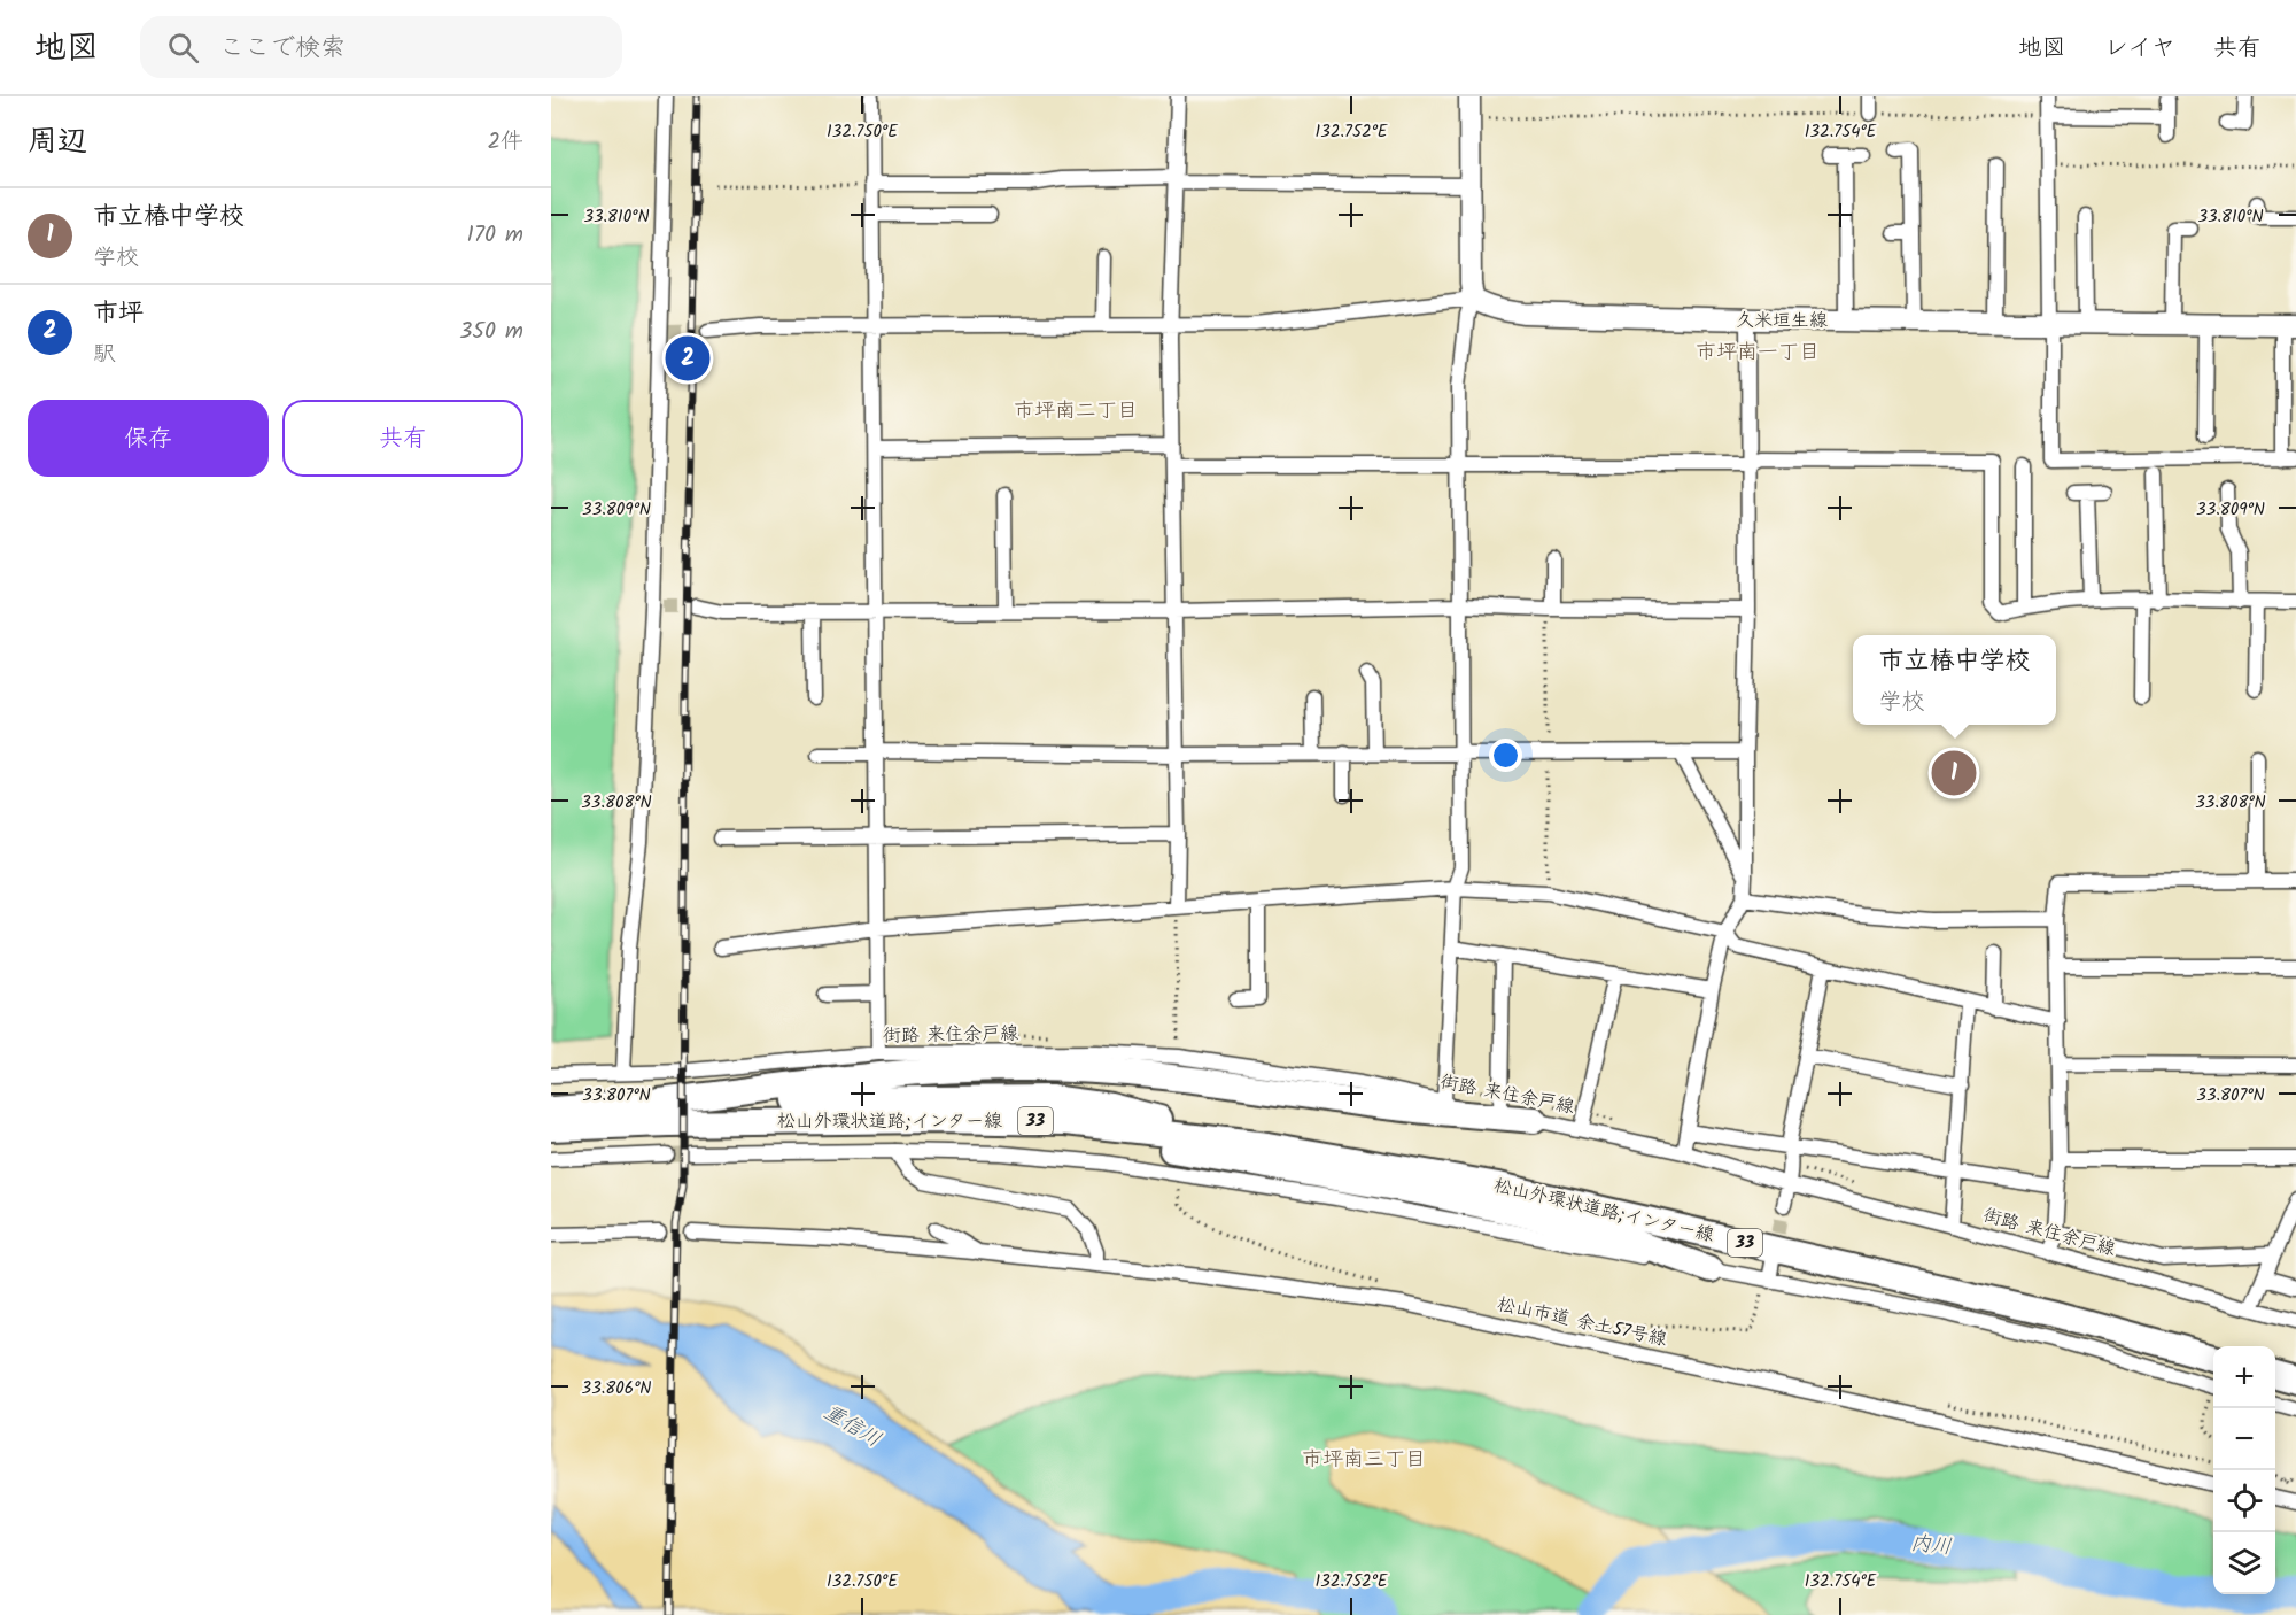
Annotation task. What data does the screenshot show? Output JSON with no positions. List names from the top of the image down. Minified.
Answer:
{"streets":{"highway":["松山外環状道路;インター線","33"],"main road":["久米垣生線"],"street":["街路 来住余戸線","松山市道 余土57号線"]},"districts":["市坪南一丁目","市坪南二丁目","市坪南三丁目"],"water":["重信川","内川"],"page":{"header":"地図","search":"ここで検索","nav":["地図","レイヤ","共有"],"heading":["周辺","2件"],"list":[{"mark":"1","name":"市立椿中学校","note":"学校","value":"170 m"},{"mark":"2","name":"市坪","note":"駅","value":"350 m"}],"pins":["2","1"],"buttons":["保存","共有"],"popup":["市立椿中学校","学校"],"map_buttons":["+","−"]},"coordinates":["132.750°E","132.752°E","132.754°E","33.810°N","33.809°N","33.808°N","33.807°N","33.806°N"]}
